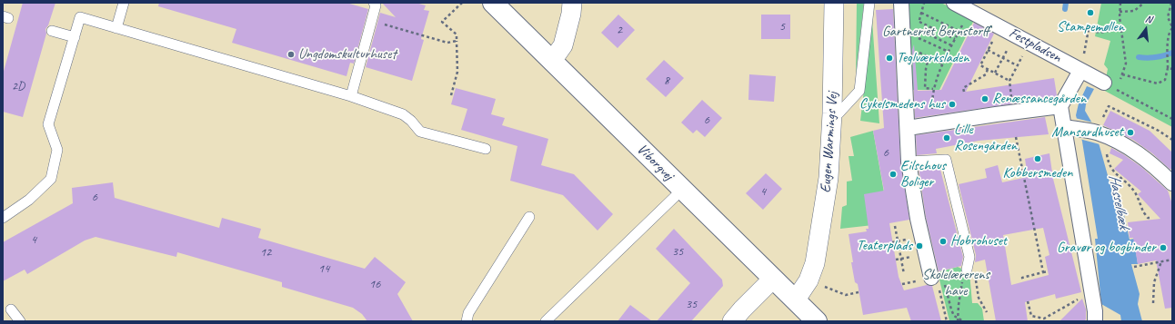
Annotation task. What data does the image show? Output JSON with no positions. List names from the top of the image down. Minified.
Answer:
{"streets":{"street":["Festpladsen","Eugen Warmings Vej","Viborgvej"]},"crossings":[["Eugen Warmings Vej","Viborgvej"]],"water":["Hasselbæk"],"parks":["Gartneriet Bernstorff","Skolelærerens have"],"places":["Stampemøllen","Ungdomskulturhuset","Teglværksladen","Renæssancegården","Cykelsmedens hus","Mansardhuset","Lille Rosengården","Kobbersmeden","Eilschous Boliger","Hobrohuset","Teaterplads","Gravør og bogbinder"],"house_numbers":["5","2","8","2D","6","6","4","6","4","35","12","14","16","35"],"north":"top"}
